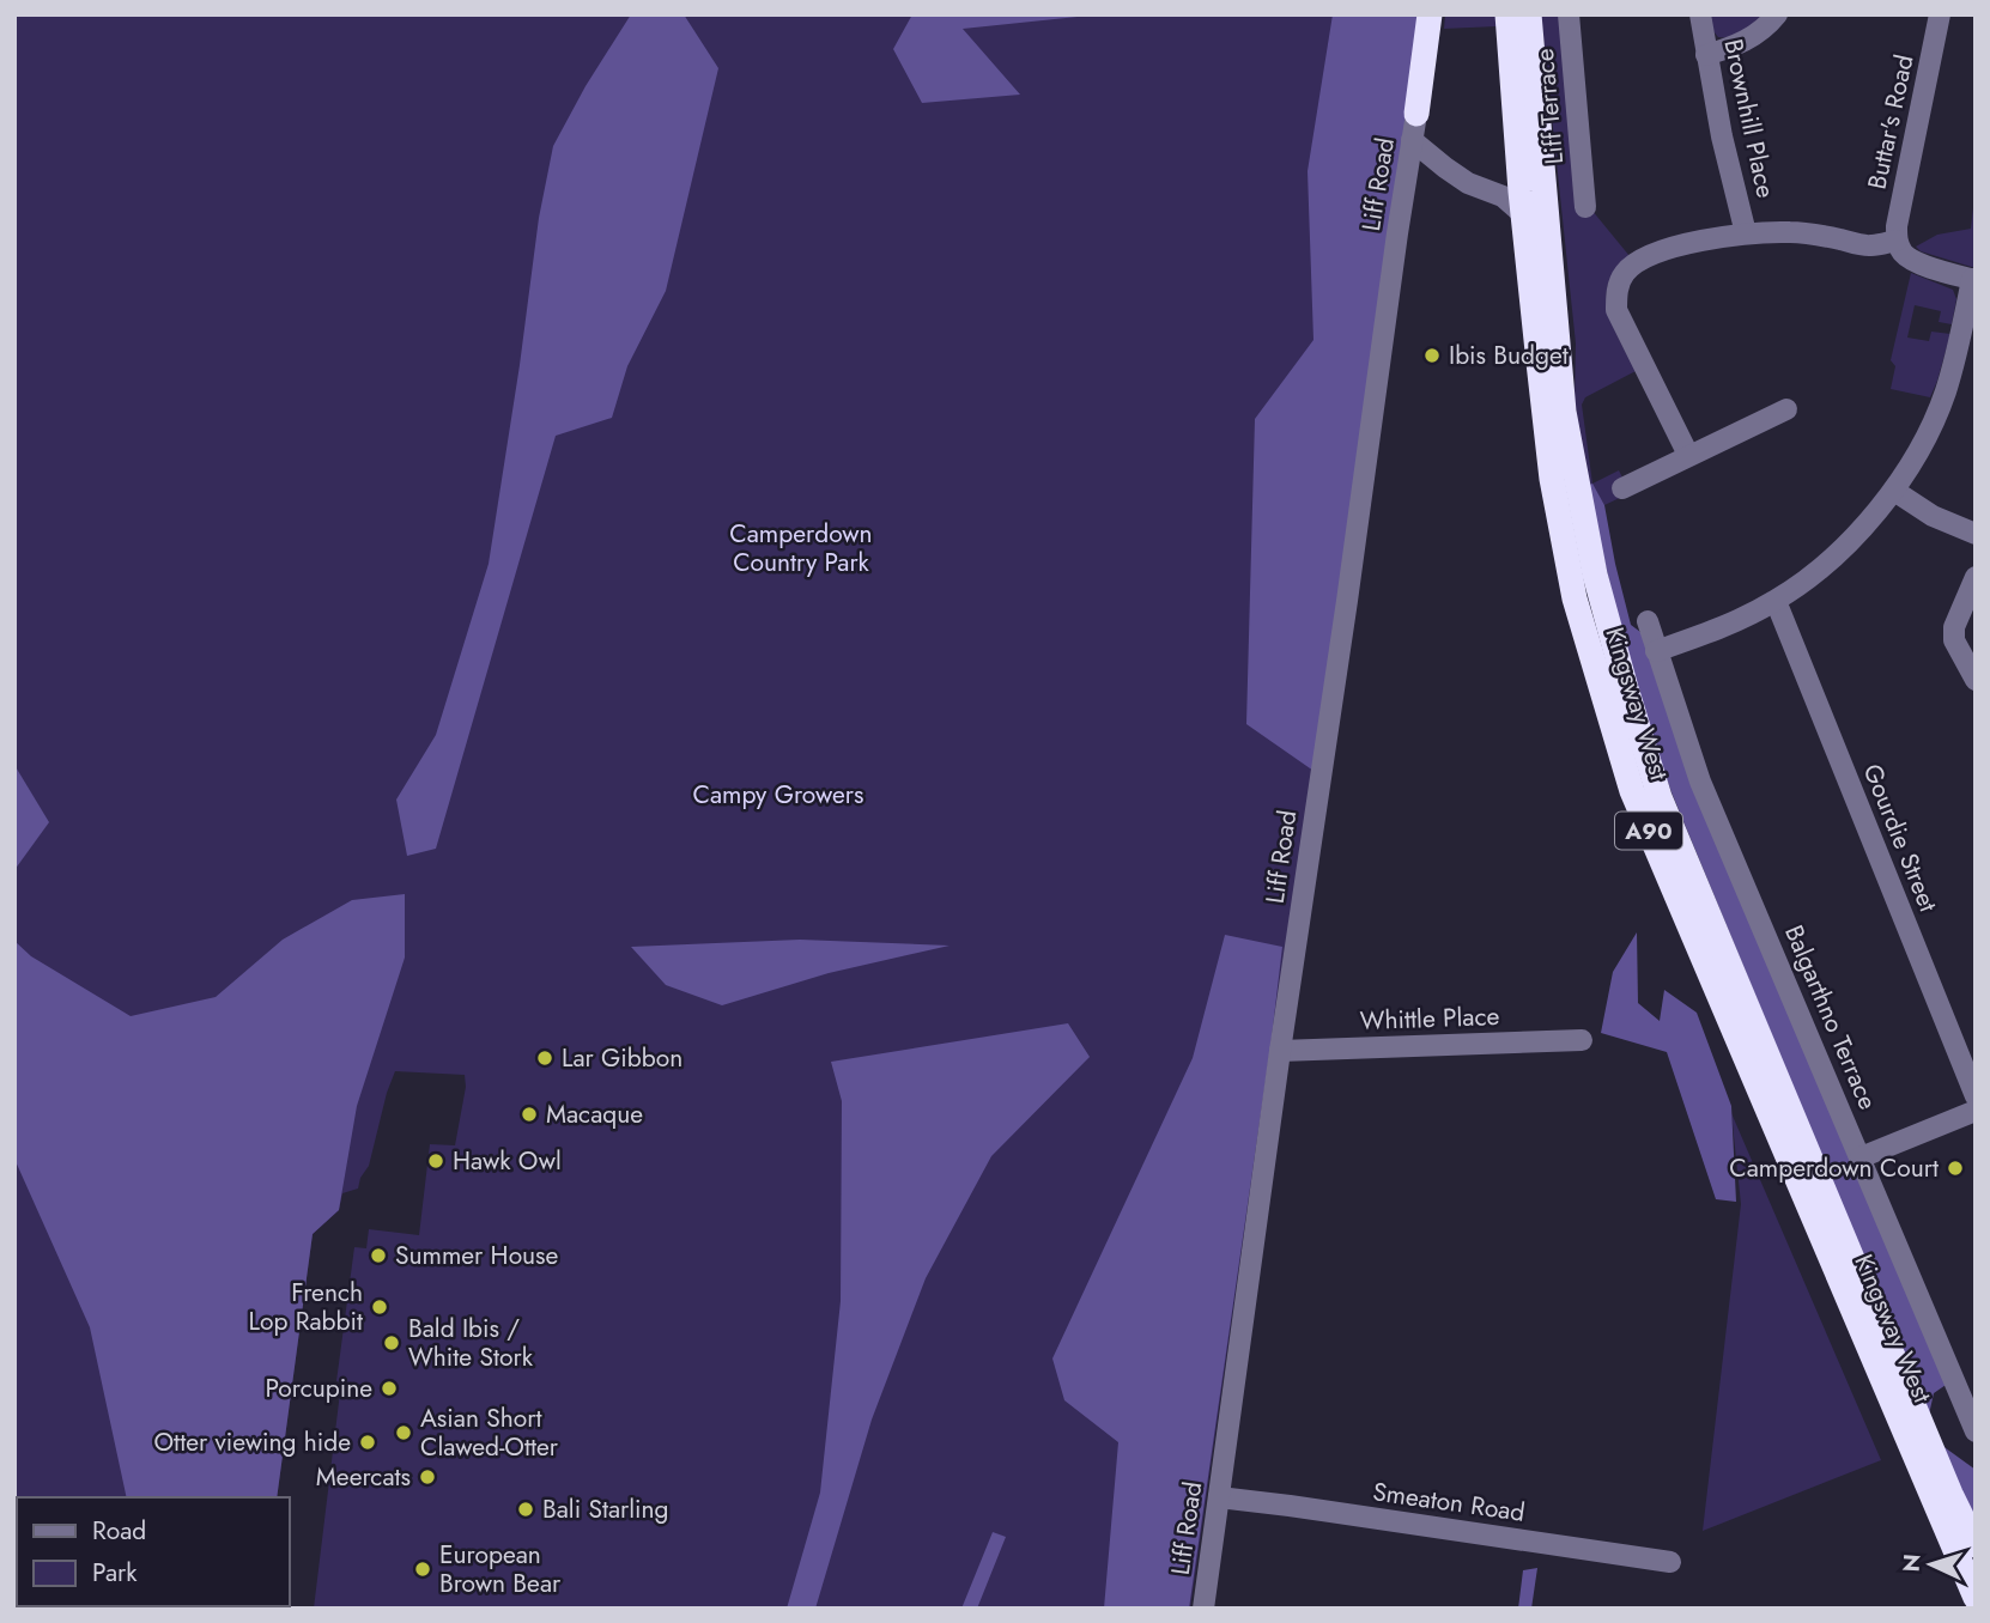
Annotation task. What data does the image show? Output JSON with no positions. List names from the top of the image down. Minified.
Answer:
{"streets":{"highway":["Kingsway West","A90"],"street":["Liff Terrace","Brownhill Place","Buttar's Road","Liff Road","Gourdie Street","Balgarthno Terrace","Whittle Place","Smeaton Road"]},"crossings":[["Liff Road","Whittle Place"],["Liff Road","Smeaton Road"]],"parks":["Camperdown Country Park","Campy Growers"],"places":["Ibis Budget","Lar Gibbon","Macaque","Hawk Owl","Camperdown Court","Summer House","French Lop Rabbit","Bald Ibis / White Stork","Porcupine","Asian Short Clawed-Otter","Otter viewing hide","Meercats","Bali Starling","European Brown Bear"],"legend":["Road","Park"],"north":"left"}
